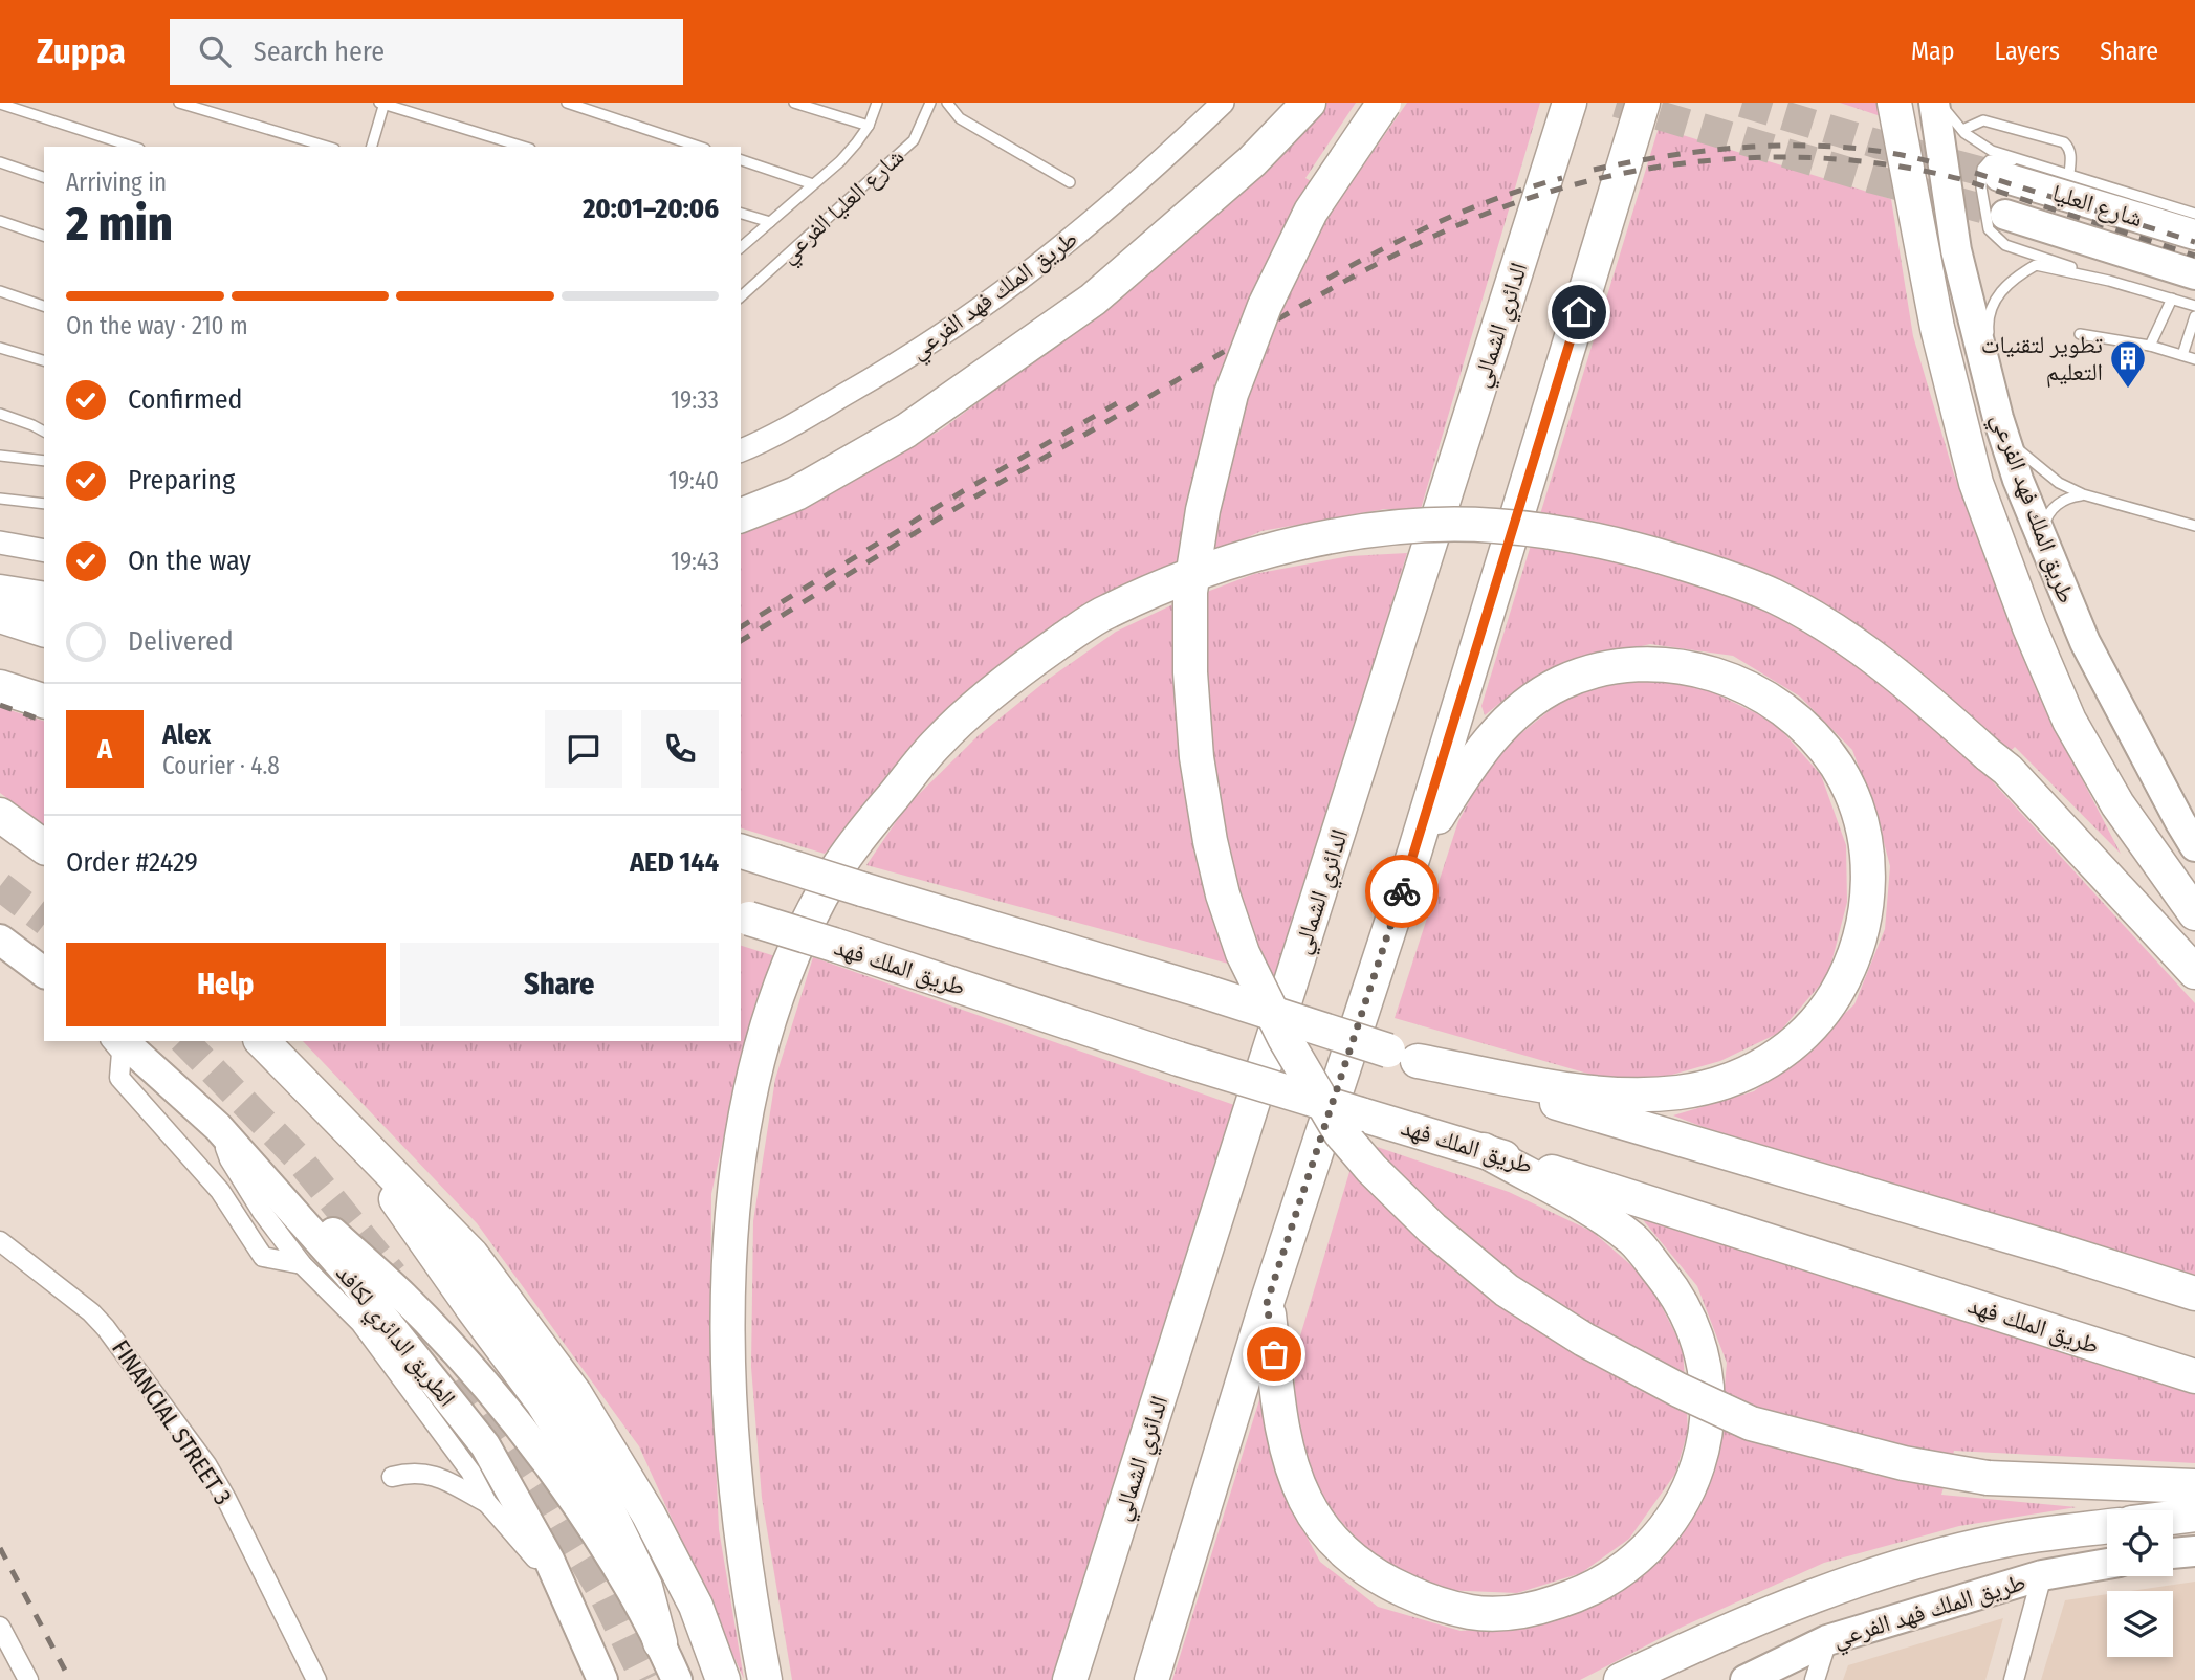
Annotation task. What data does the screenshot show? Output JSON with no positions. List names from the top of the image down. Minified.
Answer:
{"streets":{"highway":["الدائري الشمالي","طريق الملك فهد"],"main road":["شارع العليا","طريق الملك فهد الفرعي","الطريق الدائري لكافد"],"street":["FINANCIAL STREET 3"],"lane":["شارع العليا الفرعي"]},"places":{"building":["تطوير لتقنيات التعليم"]},"page":{"header":"Zuppa","search":"Search here","nav":["Map","Layers","Share"],"heading":["2 min","Arriving in","20:01–20:06"],"panel":["Alex","Courier · 4.8","Order #2429","AED 144"],"bar":"On the way · 210 m","list":[["Confirmed","19:33"],["Preparing","19:40"],["On the way","19:43"],"Delivered"],"round":"A","buttons":["Help","Share"]}}
